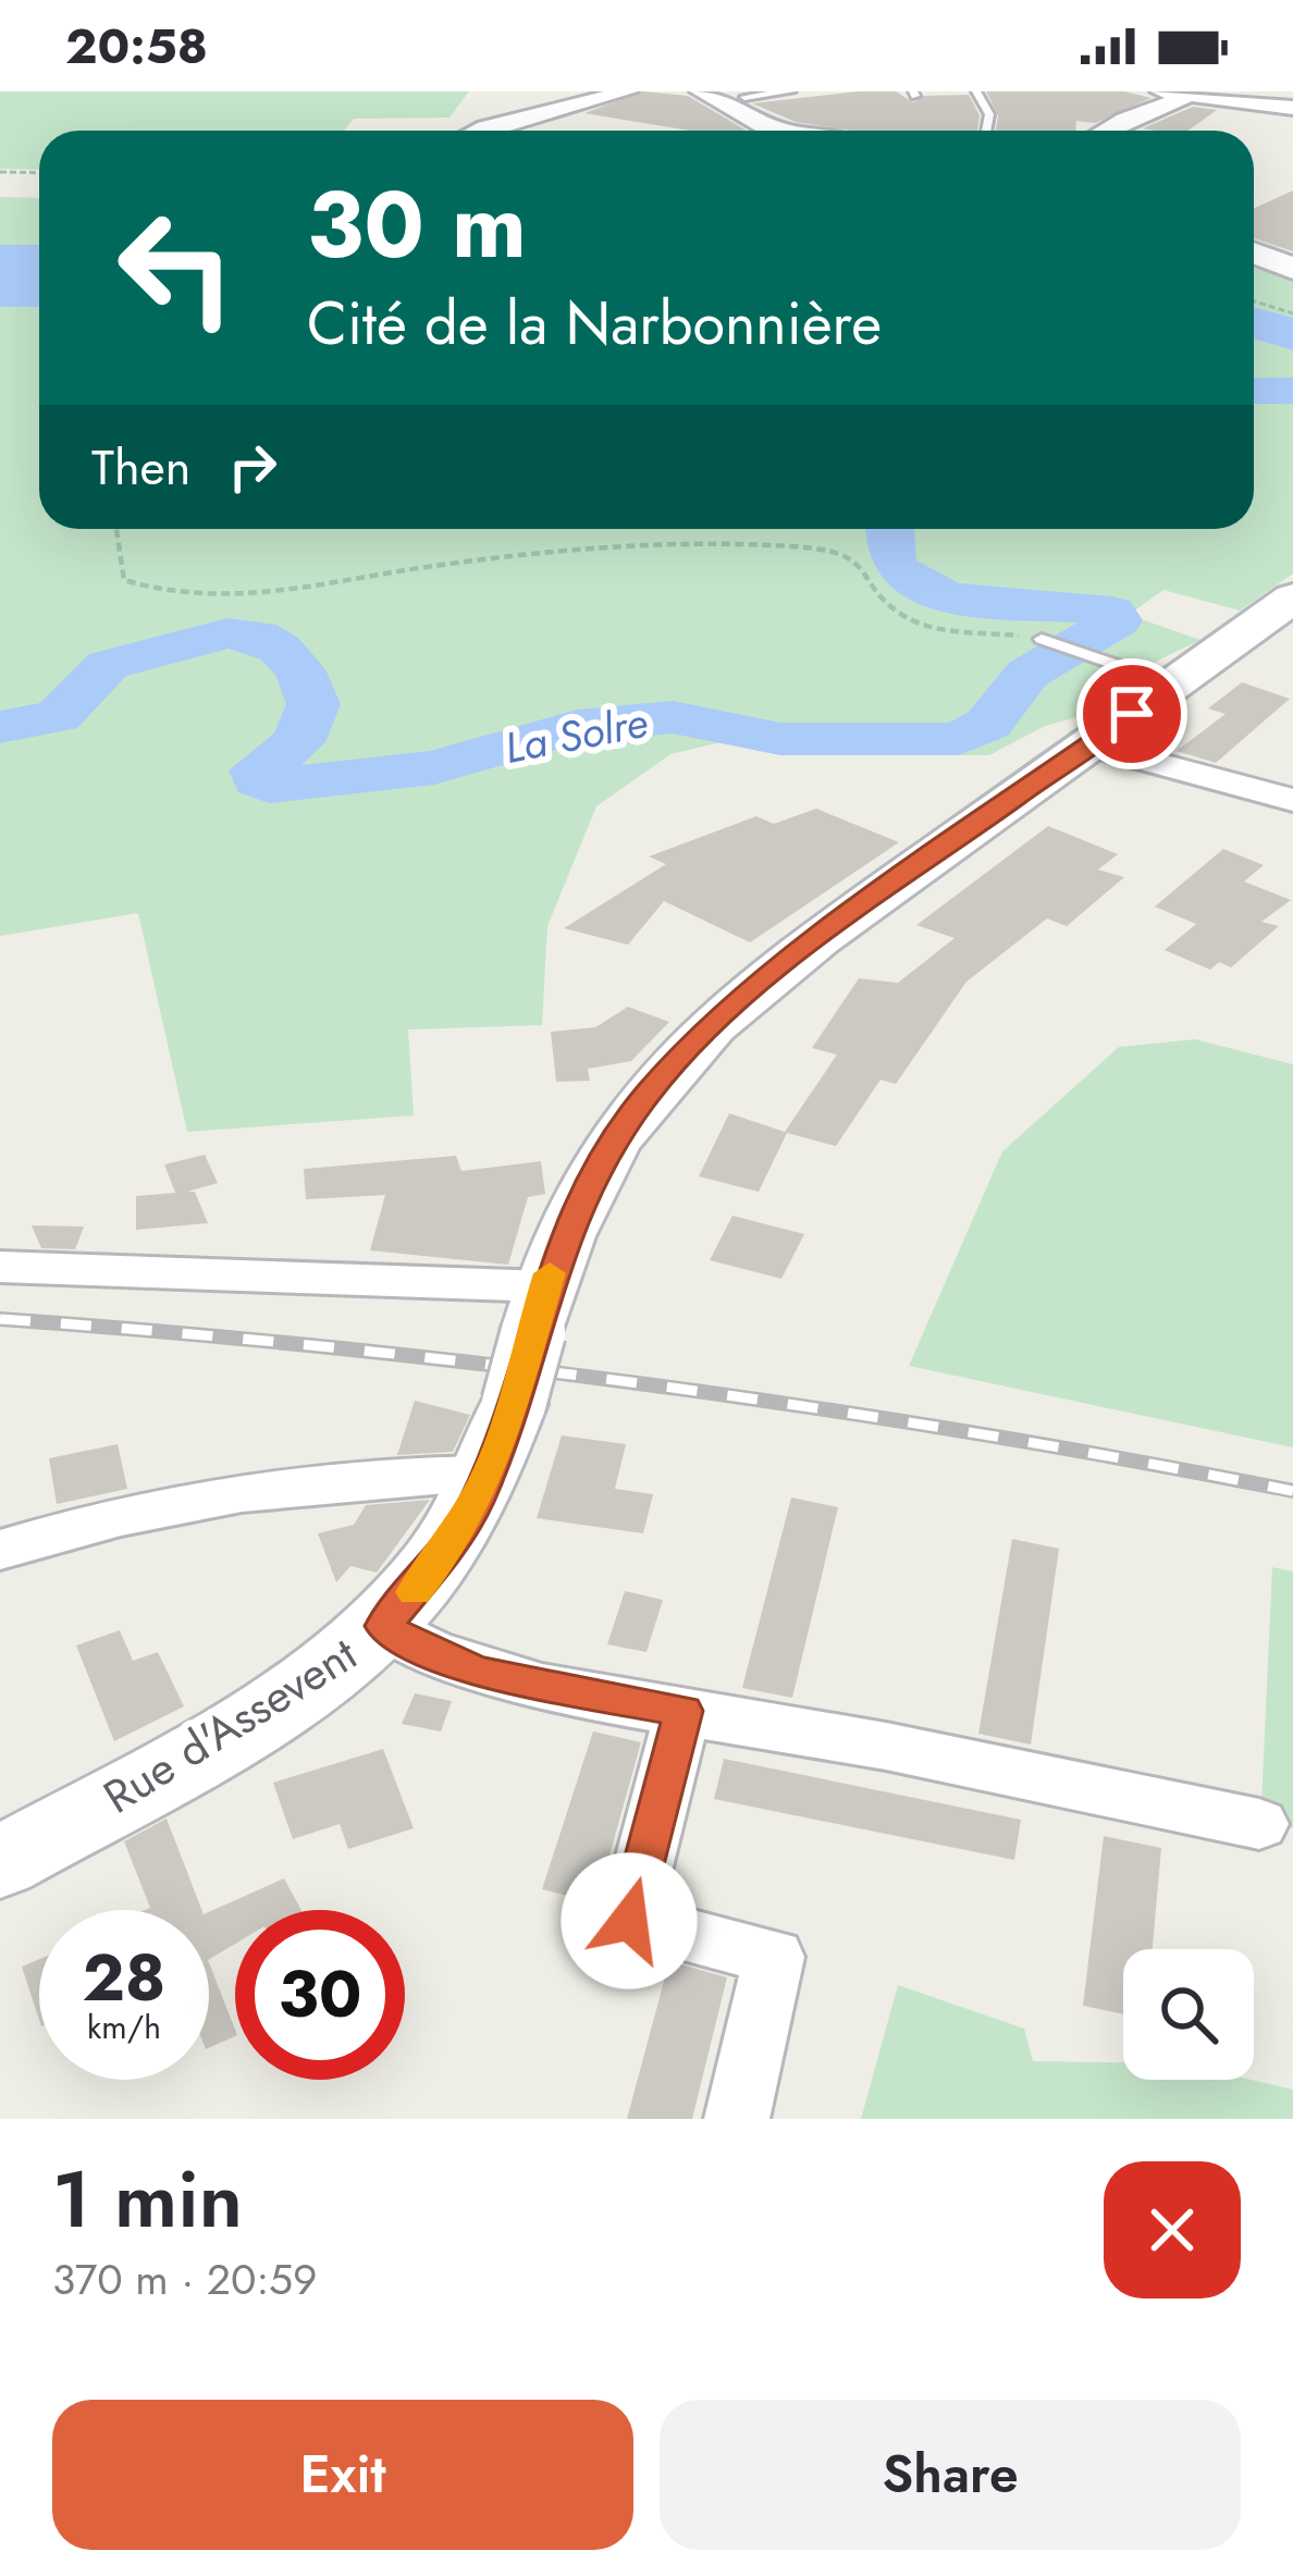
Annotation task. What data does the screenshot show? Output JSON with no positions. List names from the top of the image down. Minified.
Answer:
{"streets":{"street":["Rue d'Assevent"]},"water":["La Solre"],"page":{"status":"20:58","turn":["30 m","Cité de la Narbonnière"],"then":"Then","speed":"28 km/h","limit":"30","heading":["1 min","370 m · 20:59"],"buttons":["Exit","Share"]}}
